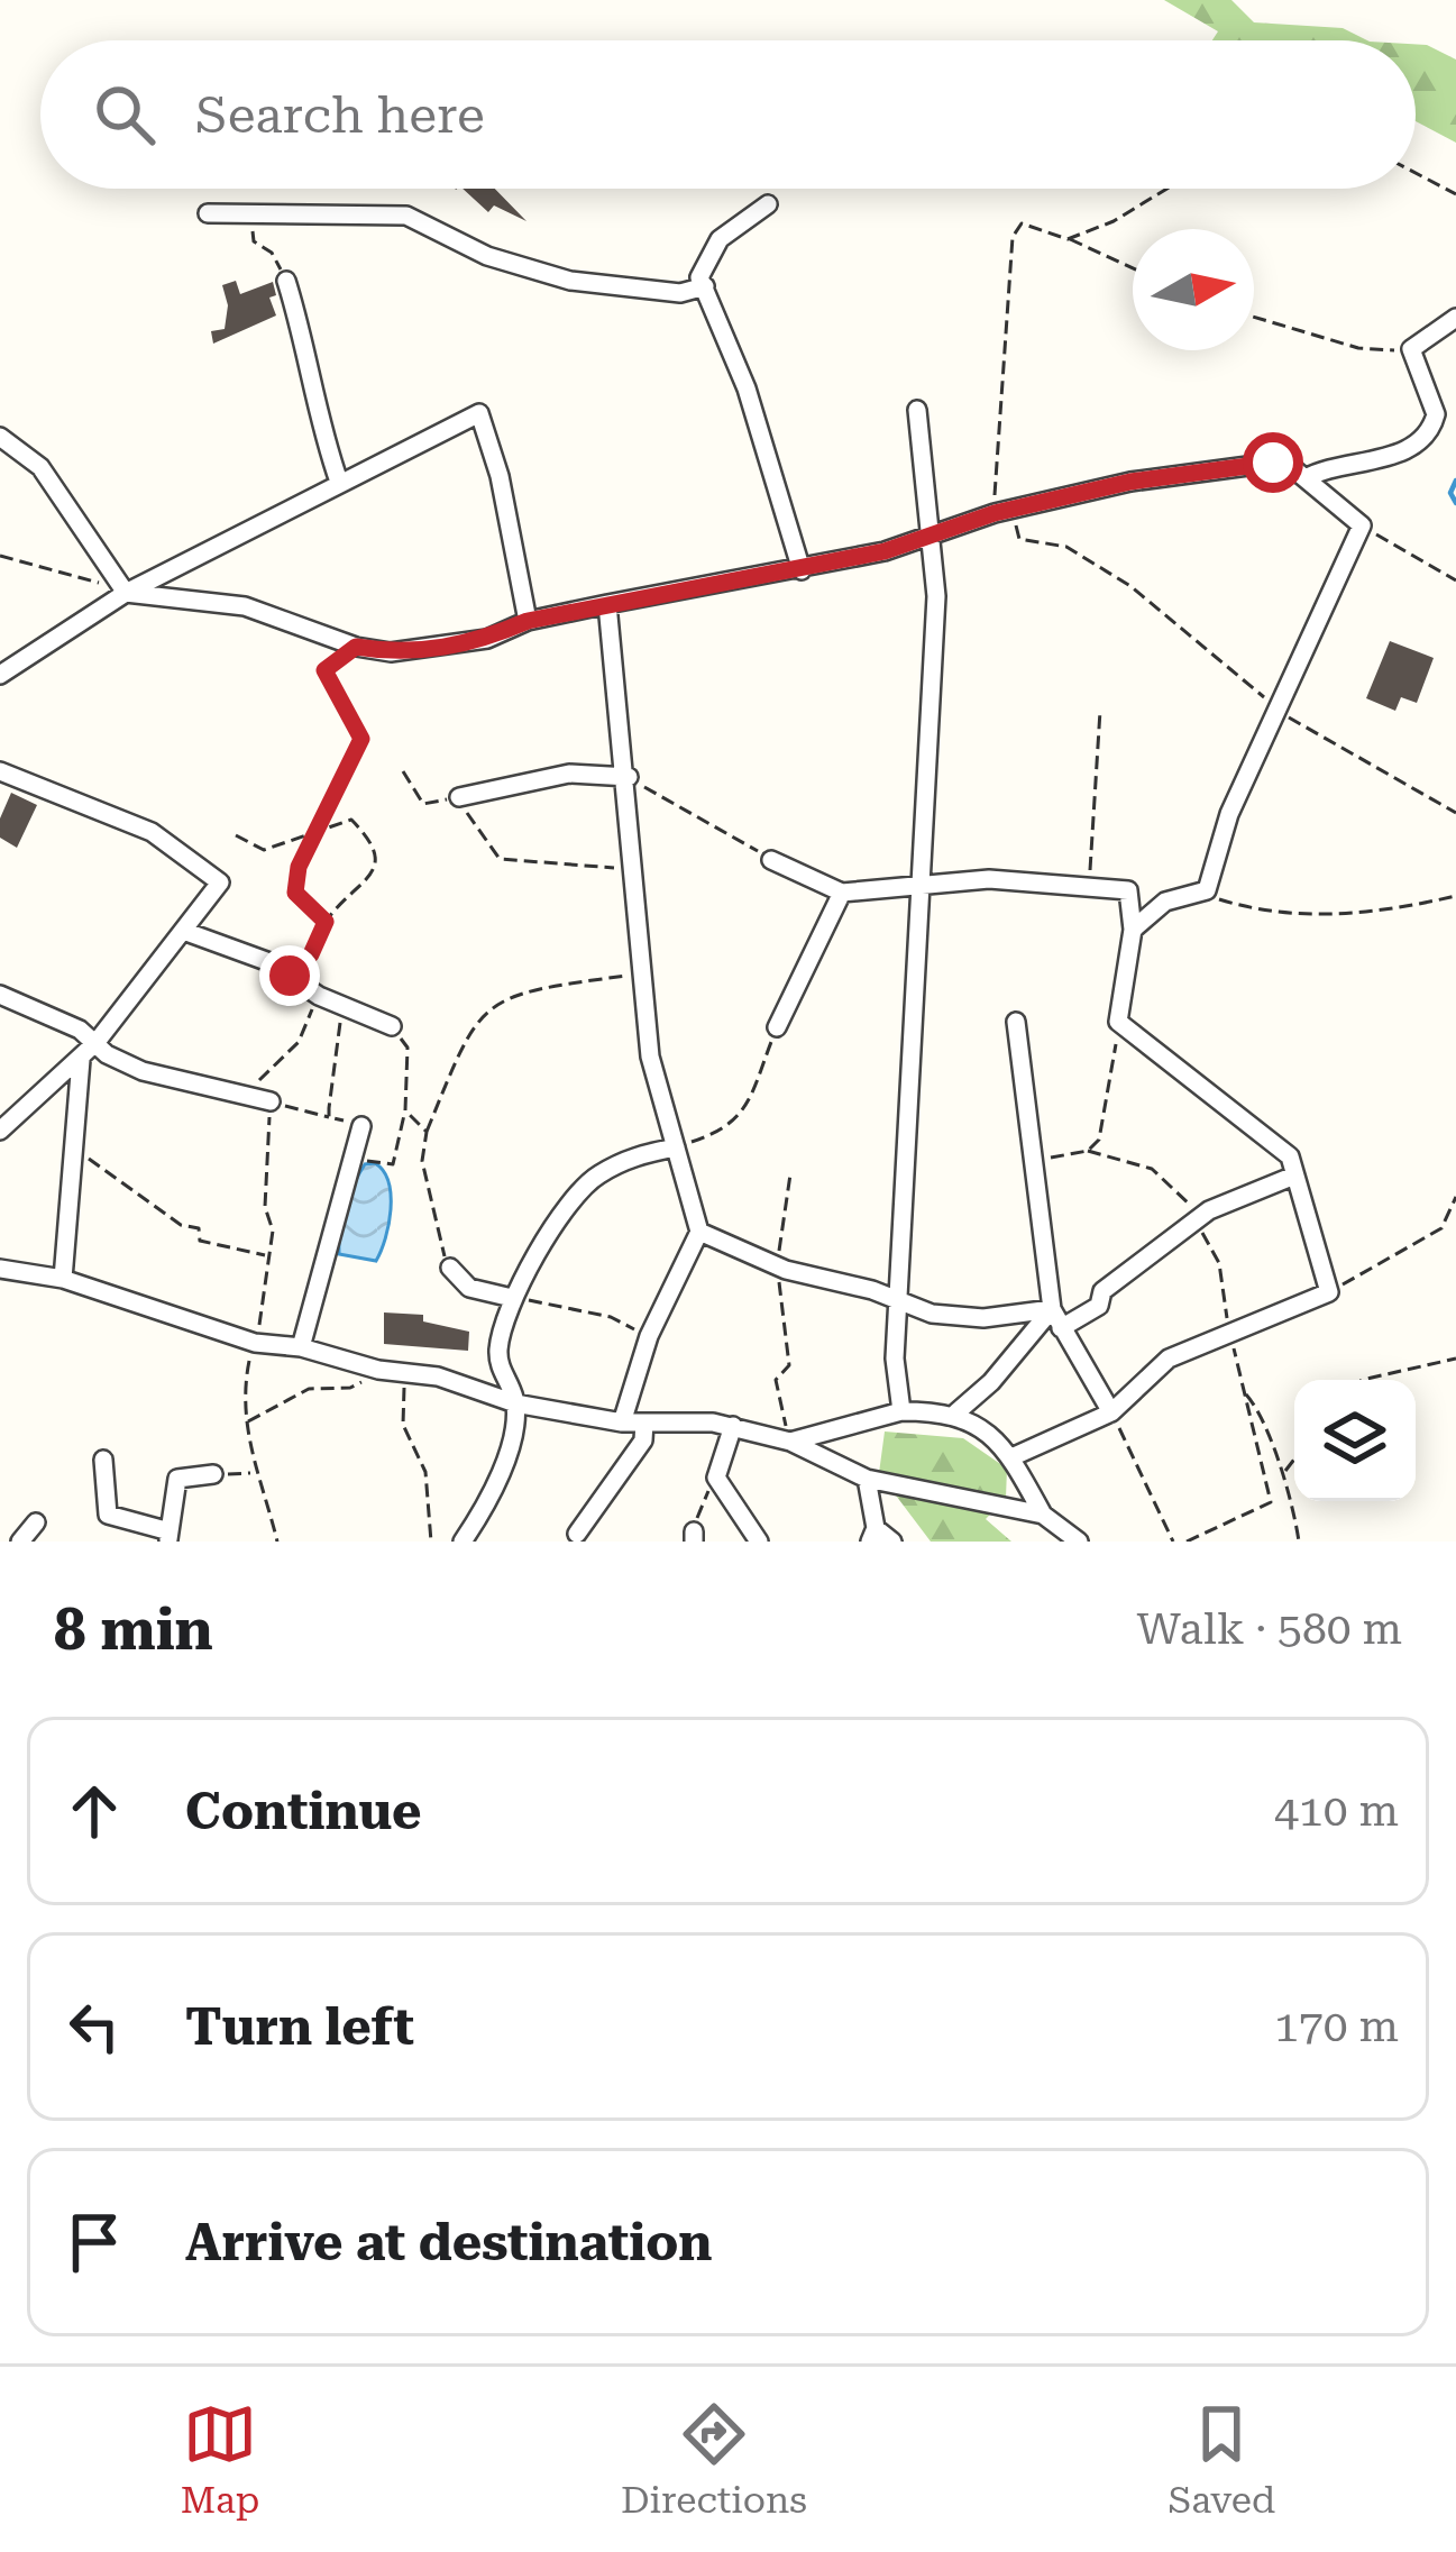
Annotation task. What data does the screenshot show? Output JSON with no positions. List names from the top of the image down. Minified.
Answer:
{"north":"right","page":{"search":"Search here","heading":["8 min","Walk · 580 m"],"list":[["Continue","410 m"],["Turn left","170 m"],"Arrive at destination"],"nav":["Map","Directions","Saved"]}}
